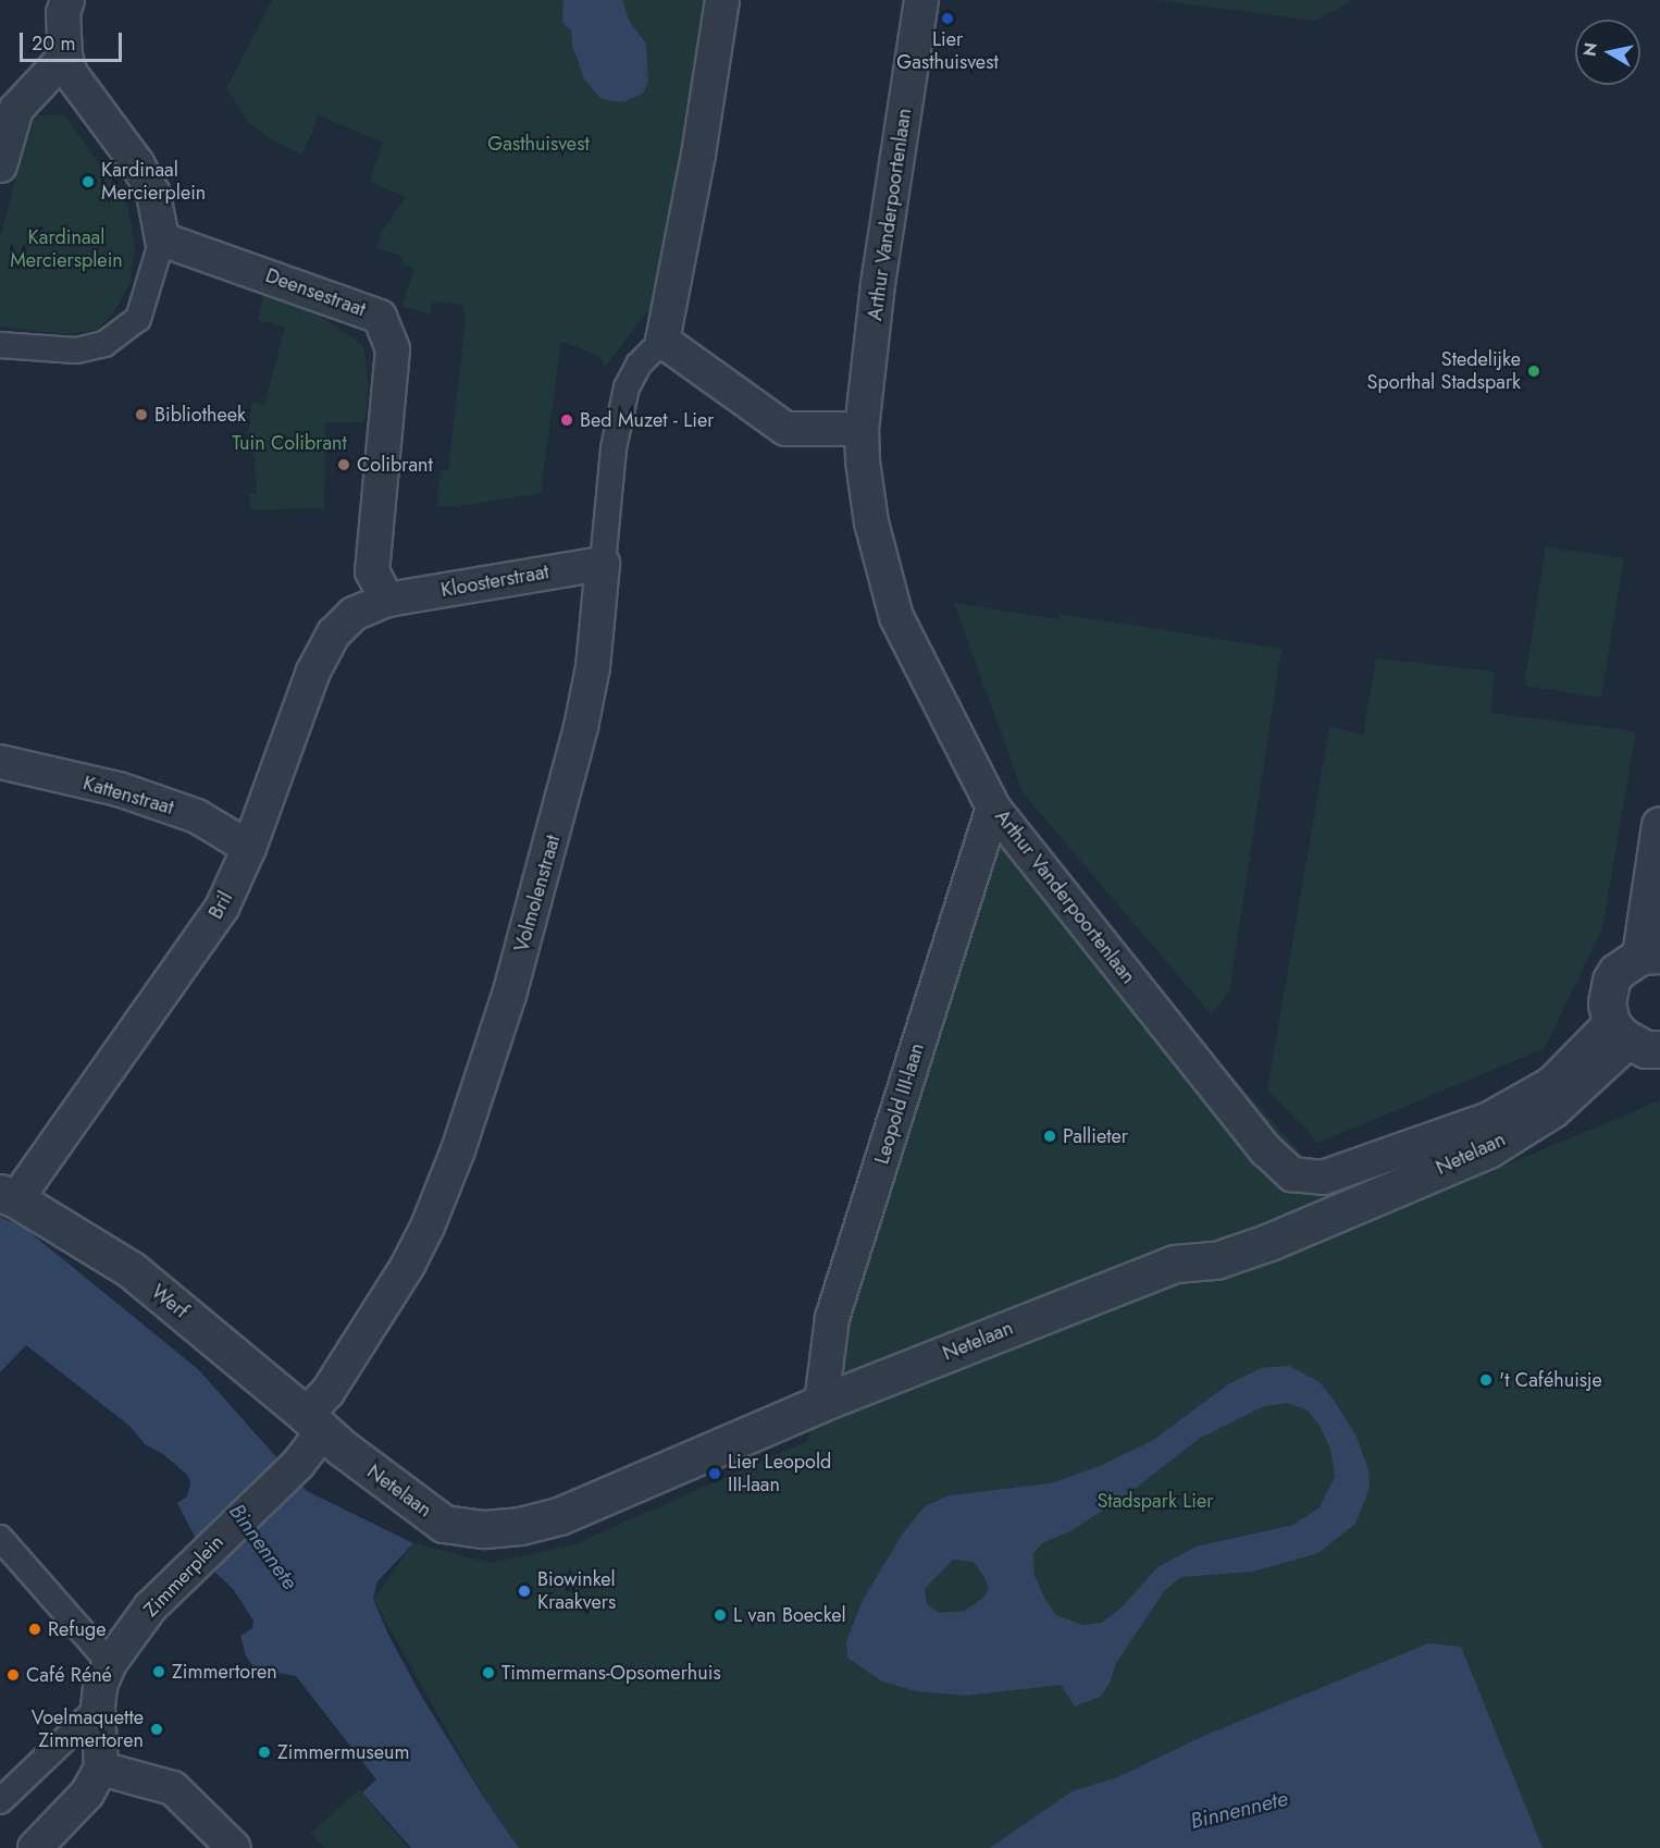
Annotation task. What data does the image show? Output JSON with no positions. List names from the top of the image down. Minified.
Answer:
{"streets":{"street":["Arthur Vanderpoortenlaan","Deensestraat","Kloosterstraat","Kattenstraat","Volmolenstraat","Bril","Leopold III-laan","Netelaan","Werf","Zimmerplein"]},"crossings":[["Arthur Vanderpoortenlaan","Leopold III-laan"],["Arthur Vanderpoortenlaan","Netelaan"],["Deensestraat","Kloosterstraat"],["Deensestraat","Bril"],["Kloosterstraat","Volmolenstraat"],["Kloosterstraat","Bril"],["Kattenstraat","Bril"],["Volmolenstraat","Netelaan"],["Volmolenstraat","Werf"],["Volmolenstraat","Zimmerplein"],["Bril","Werf"],["Leopold III-laan","Netelaan"],["Netelaan","Werf"],["Netelaan","Zimmerplein"],["Werf","Zimmerplein"]],"water":["Binnennete"],"parks":["Gasthuisvest","Kardinaal Merciersplein","Tuin Colibrant","Stadspark Lier"],"places":["Lier Gasthuisvest","Kardinaal Mercierplein","Stedelijke Sporthal Stadspark","Bibliotheek","Bed Muzet - Lier","Colibrant","Pallieter","'t Caféhuisje","Lier Leopold III-laan","Biowinkel Kraakvers","L van Boeckel","Refuge","Zimmertoren","Timmermans-Opsomerhuis","Café Réné","Voelmaquette Zimmertoren","Zimmermuseum"],"scale_bar":"20 m","north":"left"}
